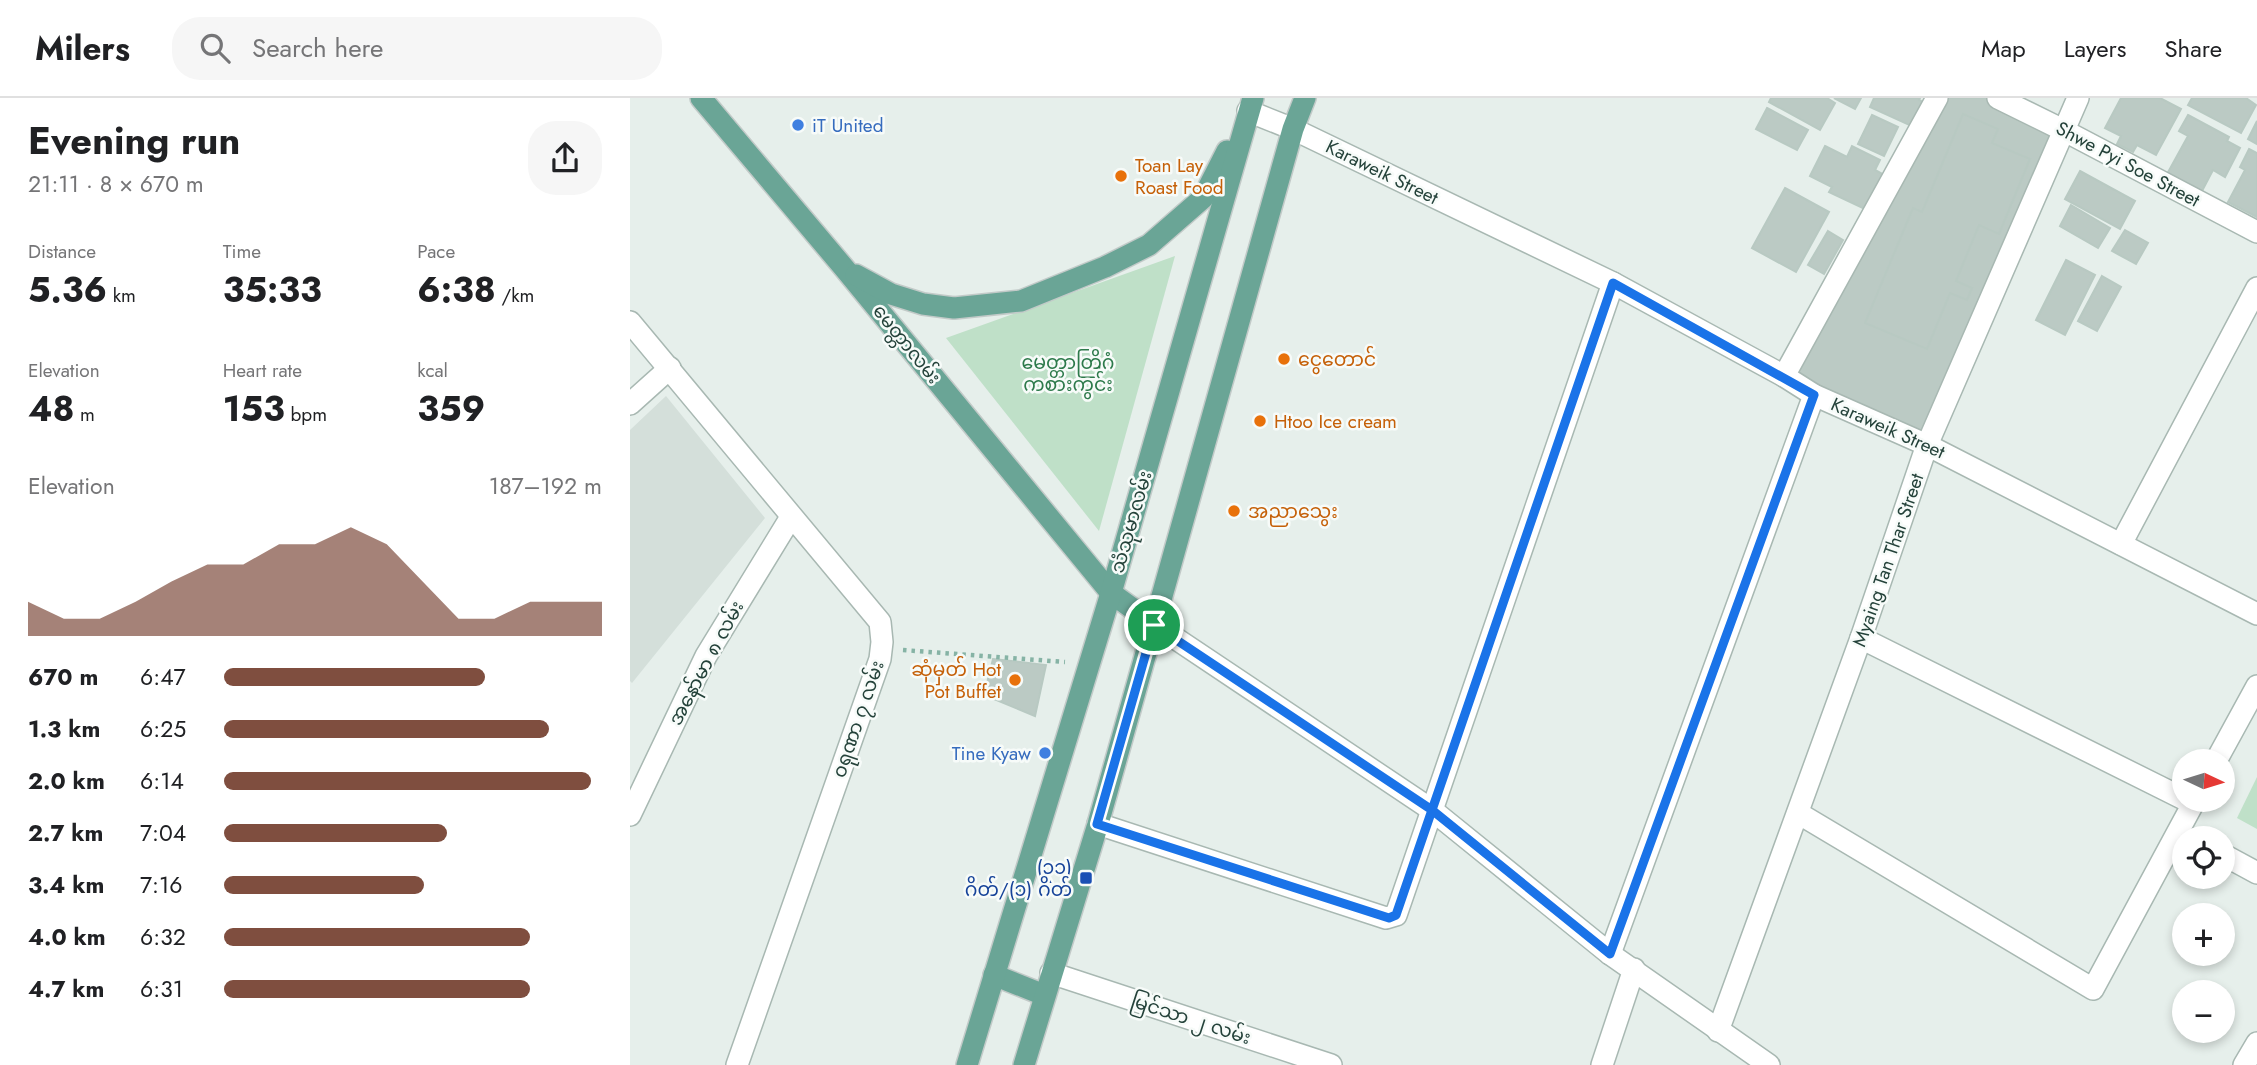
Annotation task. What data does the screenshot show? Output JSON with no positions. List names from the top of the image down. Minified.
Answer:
{"streets":{"main road":["မေတ္တာလမ်း","သံသုမာလမ်း"],"street":["Shwe Pyi Soe Street","Karaweik Street","Myaing Tan Thar Street","အနော်မာ ၈ လမ်း","၀ရုဏာ ၇ လမ်း","မြင်သာ ၂ လမ်း"]},"crossings":[["Shwe Pyi Soe Street","Myaing Tan Thar Street"],["Karaweik Street","သံသုမာလမ်း"],["Karaweik Street","Myaing Tan Thar Street"],["မေတ္တာလမ်း","သံသုမာလမ်း"],["အနော်မာ ၈ လမ်း","၀ရုဏာ ၇ လမ်း"]],"parks":["မေတ္တာတြိဂံ ကစားကွင်း"],"places":{"other":["iT United","Toan Lay Roast Food","ငွေတောင်","Htoo Ice cream","အညာသွေး","ဆုံမှတ် Hot Pot Buffet","Tine Kyaw"],"transit":["(၃၁) ဂိတ်/(၁) ဂိတ်"]},"north":"right","page":{"header":"Milers","search":"Search here","nav":["Map","Layers","Share"],"heading":["Evening run","21:11 · 8 × 670 m"],"stats":[["Distance","5.36 km"],["Time","35:33"],["Pace","6:38 /km"],["Elevation","48 m"],["Heart rate","153 bpm"],["kcal","359"]],"chart":["Elevation","187–192 m"],"list":[{"name":"670 m","note":"6:47"},{"name":"1.3 km","note":"6:25"},{"name":"2.0 km","note":"6:14"},{"name":"2.7 km","note":"7:04"},{"name":"3.4 km","note":"7:16"},{"name":"4.0 km","note":"6:32"},{"name":"4.7 km","note":"6:31"}],"map_buttons":["+","−"]}}
